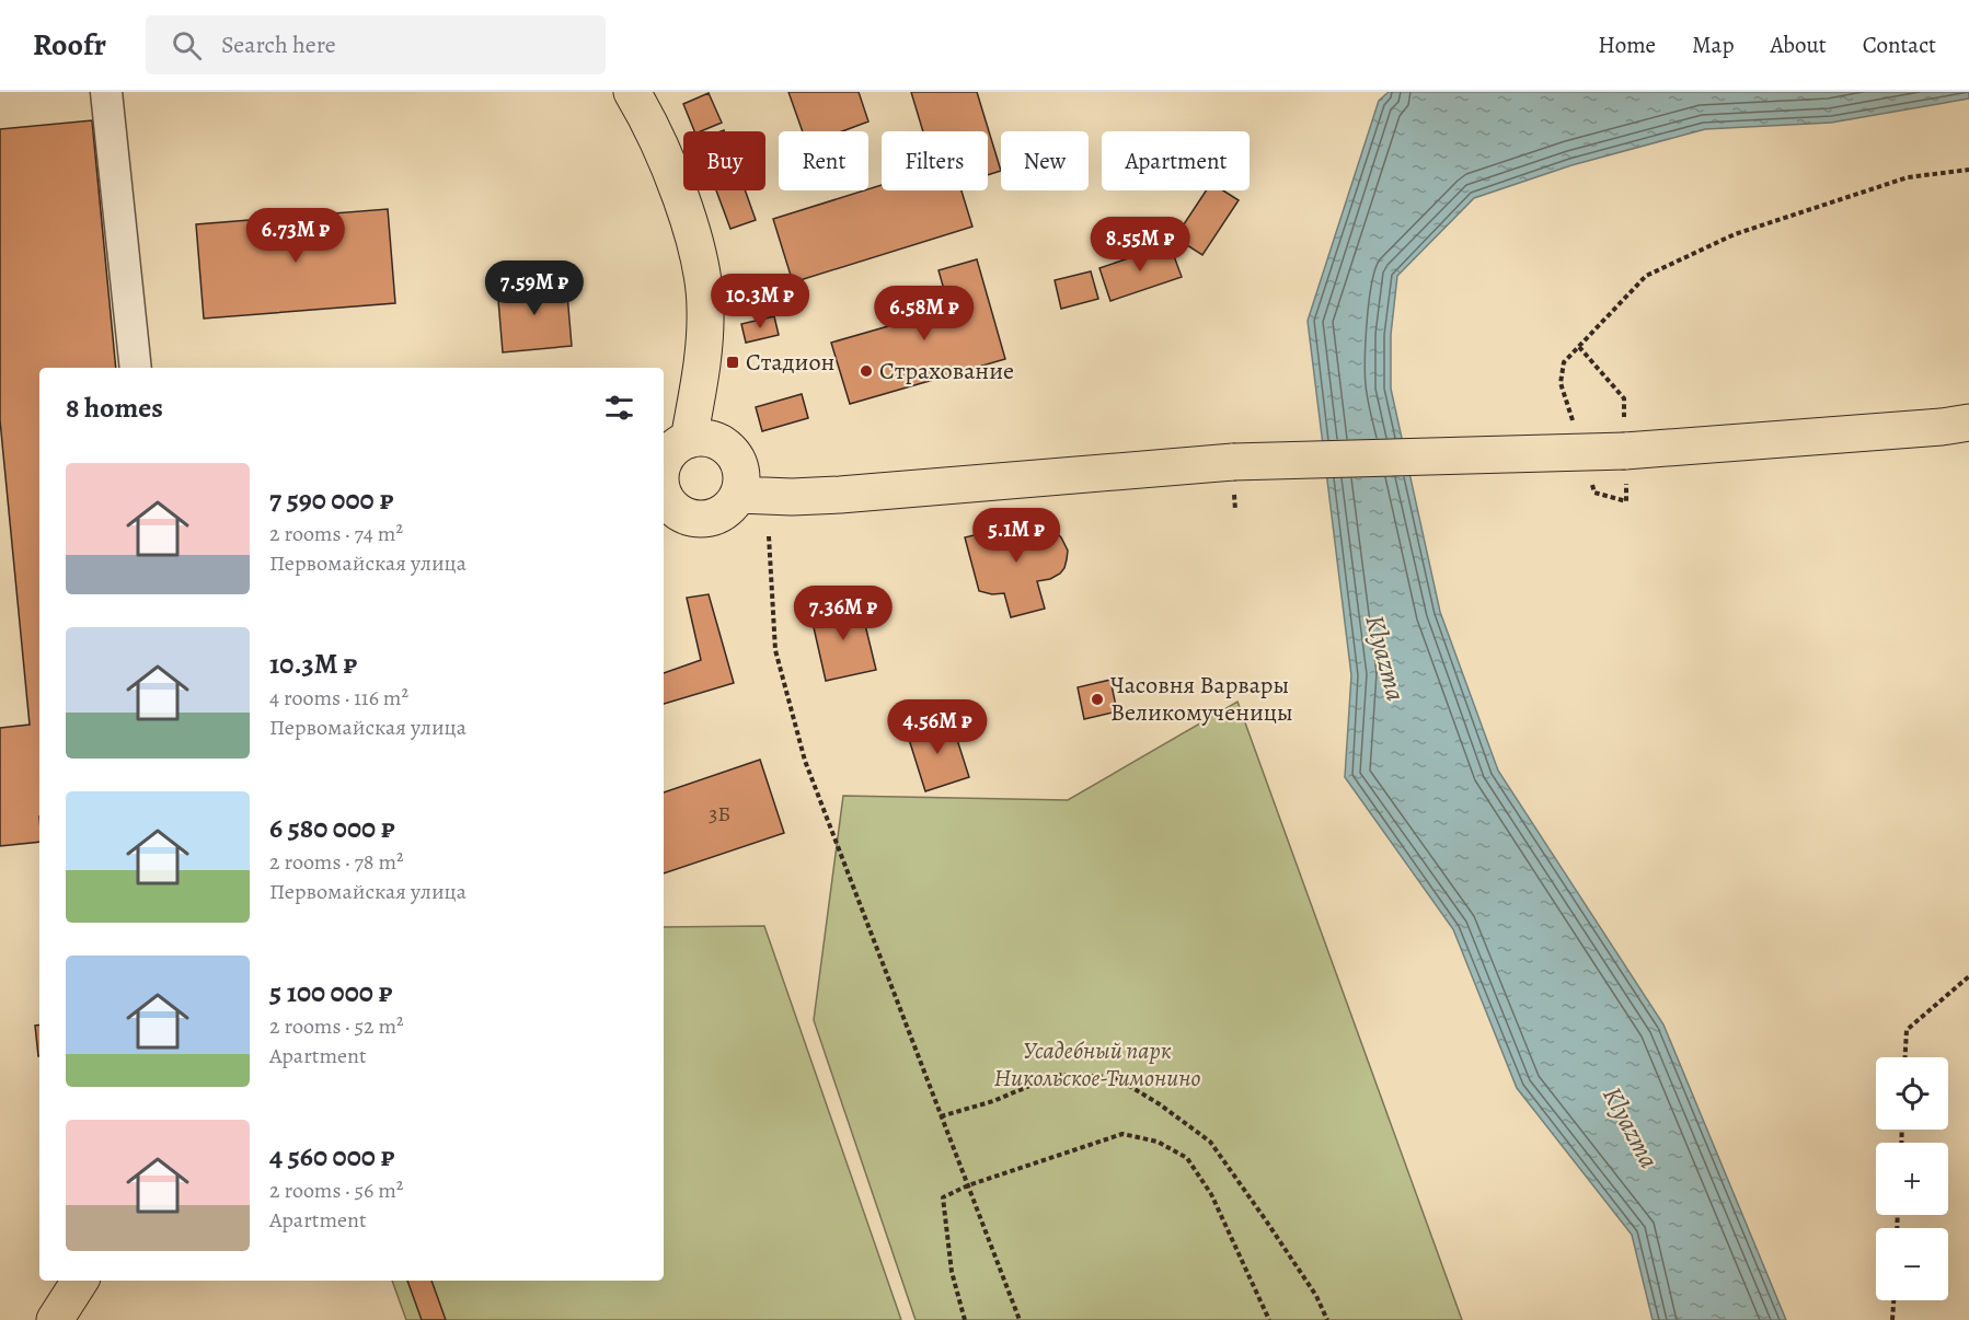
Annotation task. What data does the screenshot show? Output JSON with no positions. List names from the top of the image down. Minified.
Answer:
{"water":["Klyazma"],"parks":["Усадебный парк Никольское-Тимонино"],"places":{"transit":["Стадион"],"other":["Страхование","Часовня Варвары Великомученицы"]},"house_numbers":["3Б"],"page":{"header":"Roofr","search":"Search here","nav":["Home","Map","About","Contact"],"chip":["Buy","Rent","Filters","New","Apartment"],"price":["6.73M ₽","8.55M ₽","7.59M ₽","10.3M ₽","6.58M ₽","5.1M ₽","7.36M ₽","4.56M ₽"],"heading":"8 homes","list":[{"name":"7 590 000 ₽","note":"2 rooms · 74 m² · Первомайская улица"},{"name":"10.3M ₽","note":"4 rooms · 116 m² · Первомайская улица"},{"name":"6 580 000 ₽","note":"2 rooms · 78 m² · Первомайская улица"},{"name":"5 100 000 ₽","note":"2 rooms · 52 m² · Apartment"},{"name":"4 560 000 ₽","note":"2 rooms · 56 m² · Apartment"}],"map_buttons":["+","−"]}}
